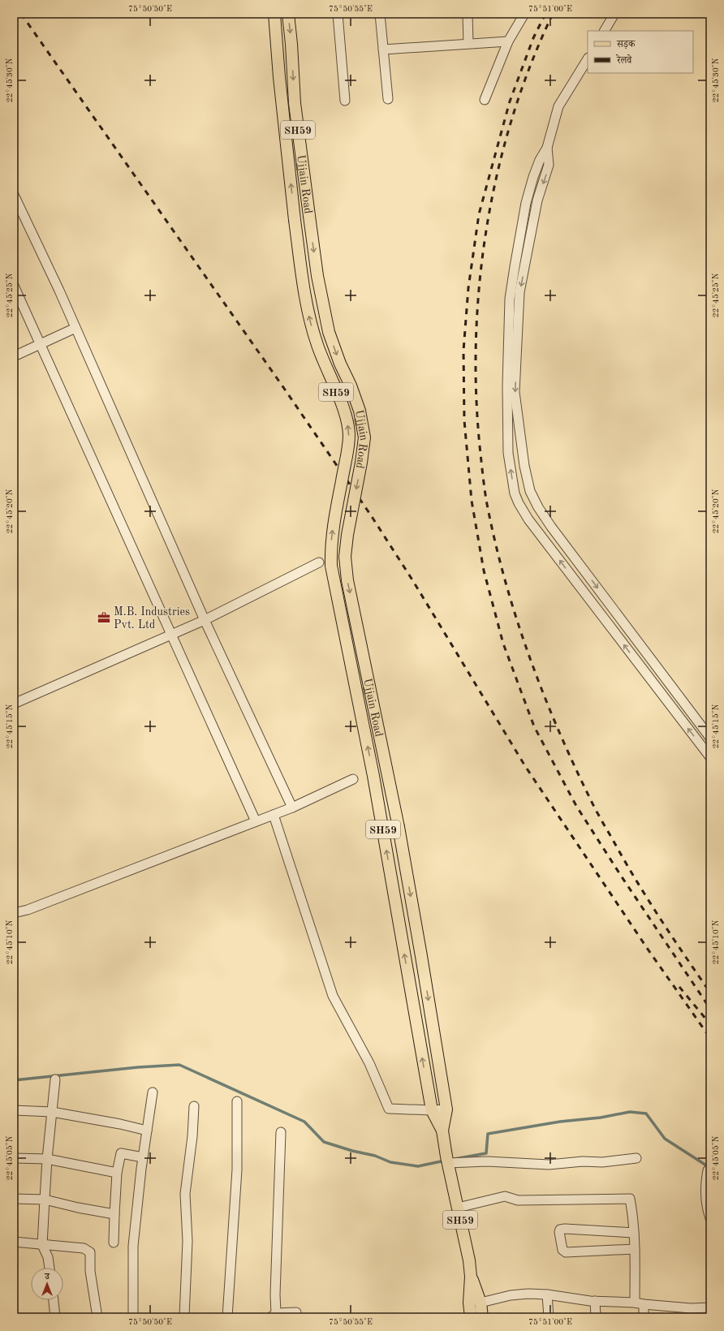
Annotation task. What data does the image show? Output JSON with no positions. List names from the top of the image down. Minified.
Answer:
{"streets":{"main road":["SH59","Ujjain Road"]},"crossings":[["SH59","Ujjain Road"]],"places":{"office":["M.B. Industries Pvt. Ltd"]},"legend":["सड़क","रेलवे"],"north":"top","coordinates":["75°50'50\"E","75°50'55\"E","75°51'00\"E","22°45'30\"N","22°45'25\"N","22°45'20\"N","22°45'15\"N","22°45'10\"N","22°45'05\"N"]}
